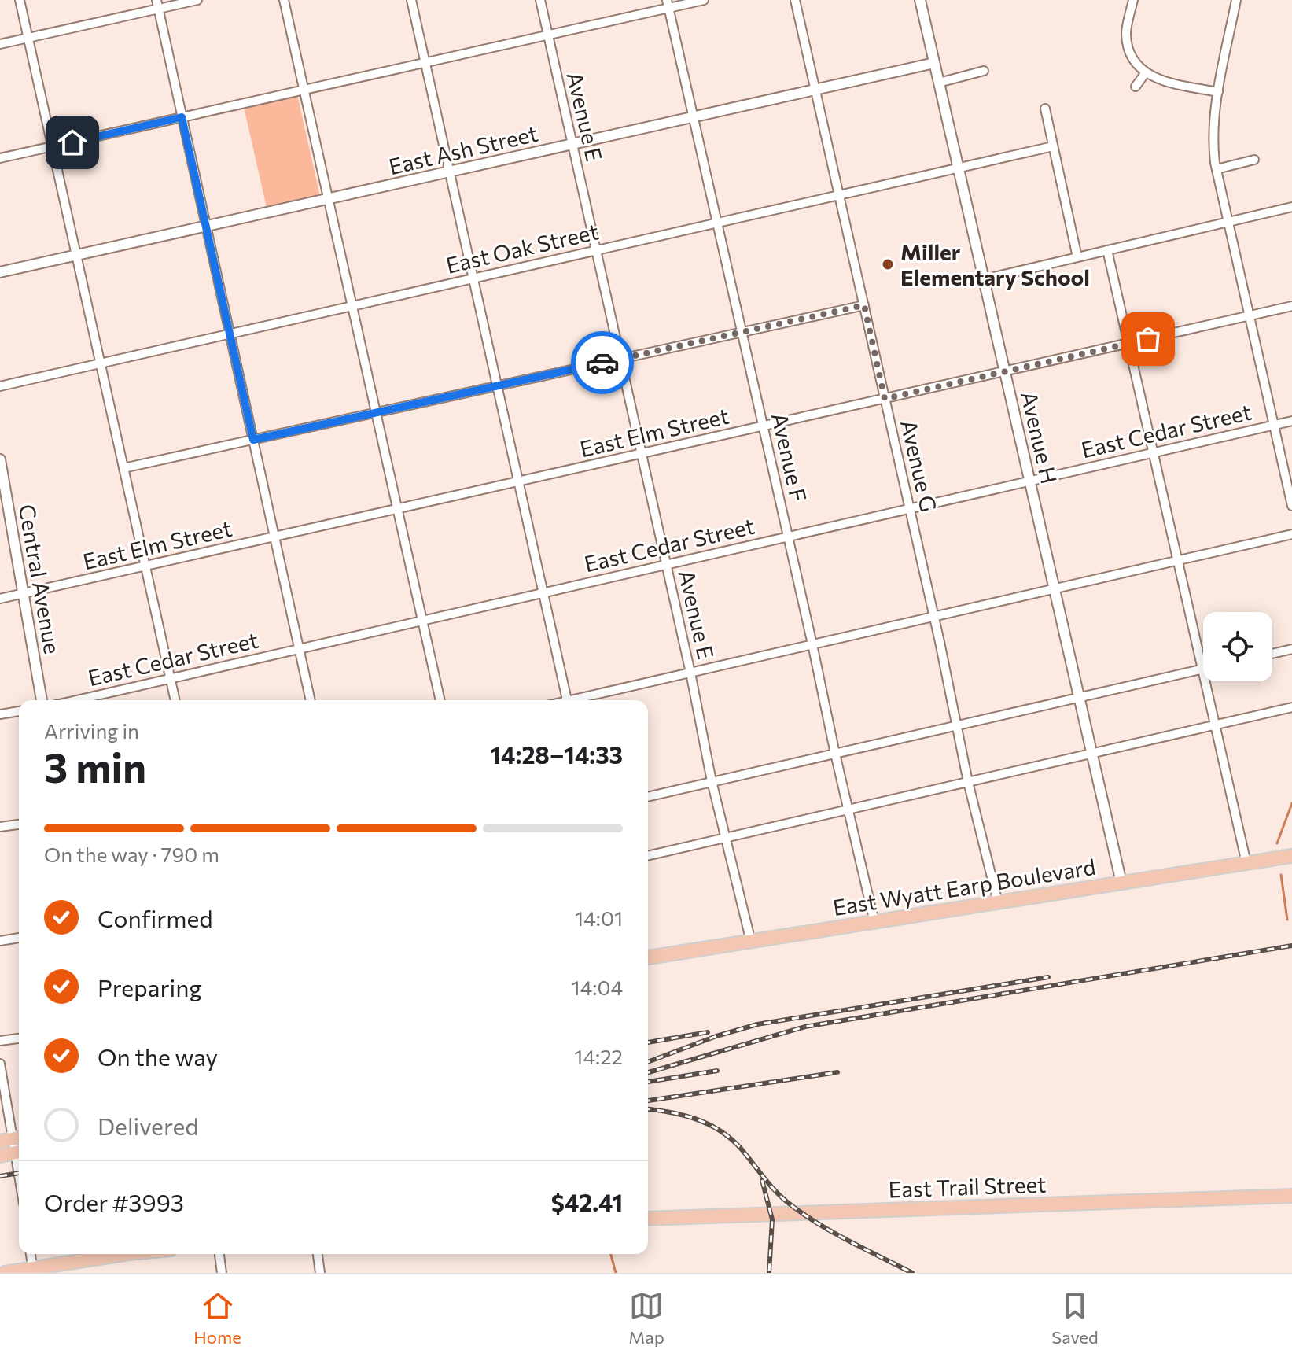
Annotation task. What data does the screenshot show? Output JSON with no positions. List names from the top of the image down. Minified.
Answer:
{"streets":{"main road":["East Wyatt Earp Boulevard","East Trail Street"],"street":["Avenue E","East Ash Street","East Oak Street","East Cedar Street","East Elm Street","Avenue H","Avenue F","Avenue G","Central Avenue"]},"crossings":[["Avenue E","East Ash Street"],["Avenue E","East Oak Street"],["Avenue E","East Cedar Street"],["Avenue E","East Elm Street"],["Avenue E","East Wyatt Earp Boulevard"],["East Ash Street","Avenue H"],["East Ash Street","Avenue F"],["East Ash Street","Avenue G"],["East Oak Street","Avenue H"],["East Oak Street","Avenue F"],["East Oak Street","Avenue G"],["East Cedar Street","Avenue H"],["East Cedar Street","Avenue F"],["East Cedar Street","Avenue G"],["East Elm Street","Avenue H"],["East Elm Street","Avenue F"],["East Elm Street","Avenue G"],["East Elm Street","Central Avenue"],["Avenue H","East Wyatt Earp Boulevard"],["Avenue F","East Wyatt Earp Boulevard"],["Avenue G","East Wyatt Earp Boulevard"]],"places":["Miller Elementary School"],"page":{"heading":["3 min","Arriving in","14:28–14:33"],"panel":["Order #3993","$42.41"],"bar":"On the way · 790 m","list":[["Confirmed","14:01"],["Preparing","14:04"],["On the way","14:22"],"Delivered"],"tabs":["Home","Map","Saved"]}}
